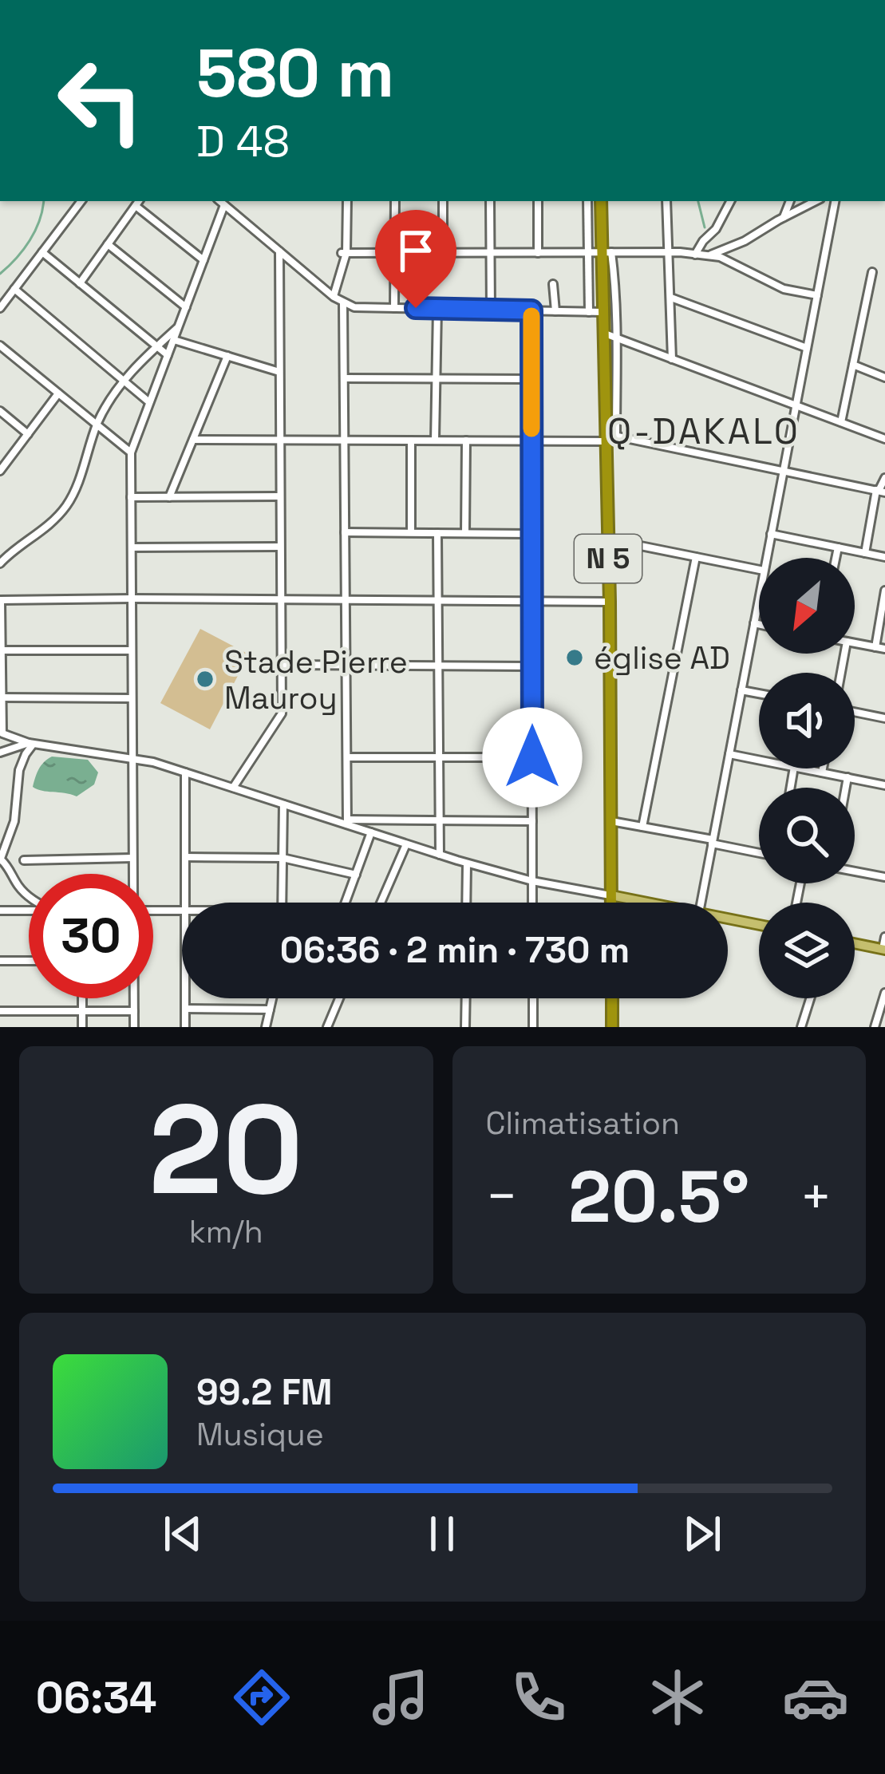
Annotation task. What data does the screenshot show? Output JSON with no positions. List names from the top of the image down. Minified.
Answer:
{"streets":{"highway":["N 5"]},"districts":["Q-DAKALO"],"places":["église AD","Stade Pierre Mauroy"],"north":"bottom left","page":{"turn":["580 m","D 48"],"limit":"30","trip":"06:36 · 2 min · 730 m","tile":[["20","km/h"],"Climatisation"],"heat":["−","20.5°","+"],"song":["99.2 FM","Musique"],"tabs":"06:34"}}
